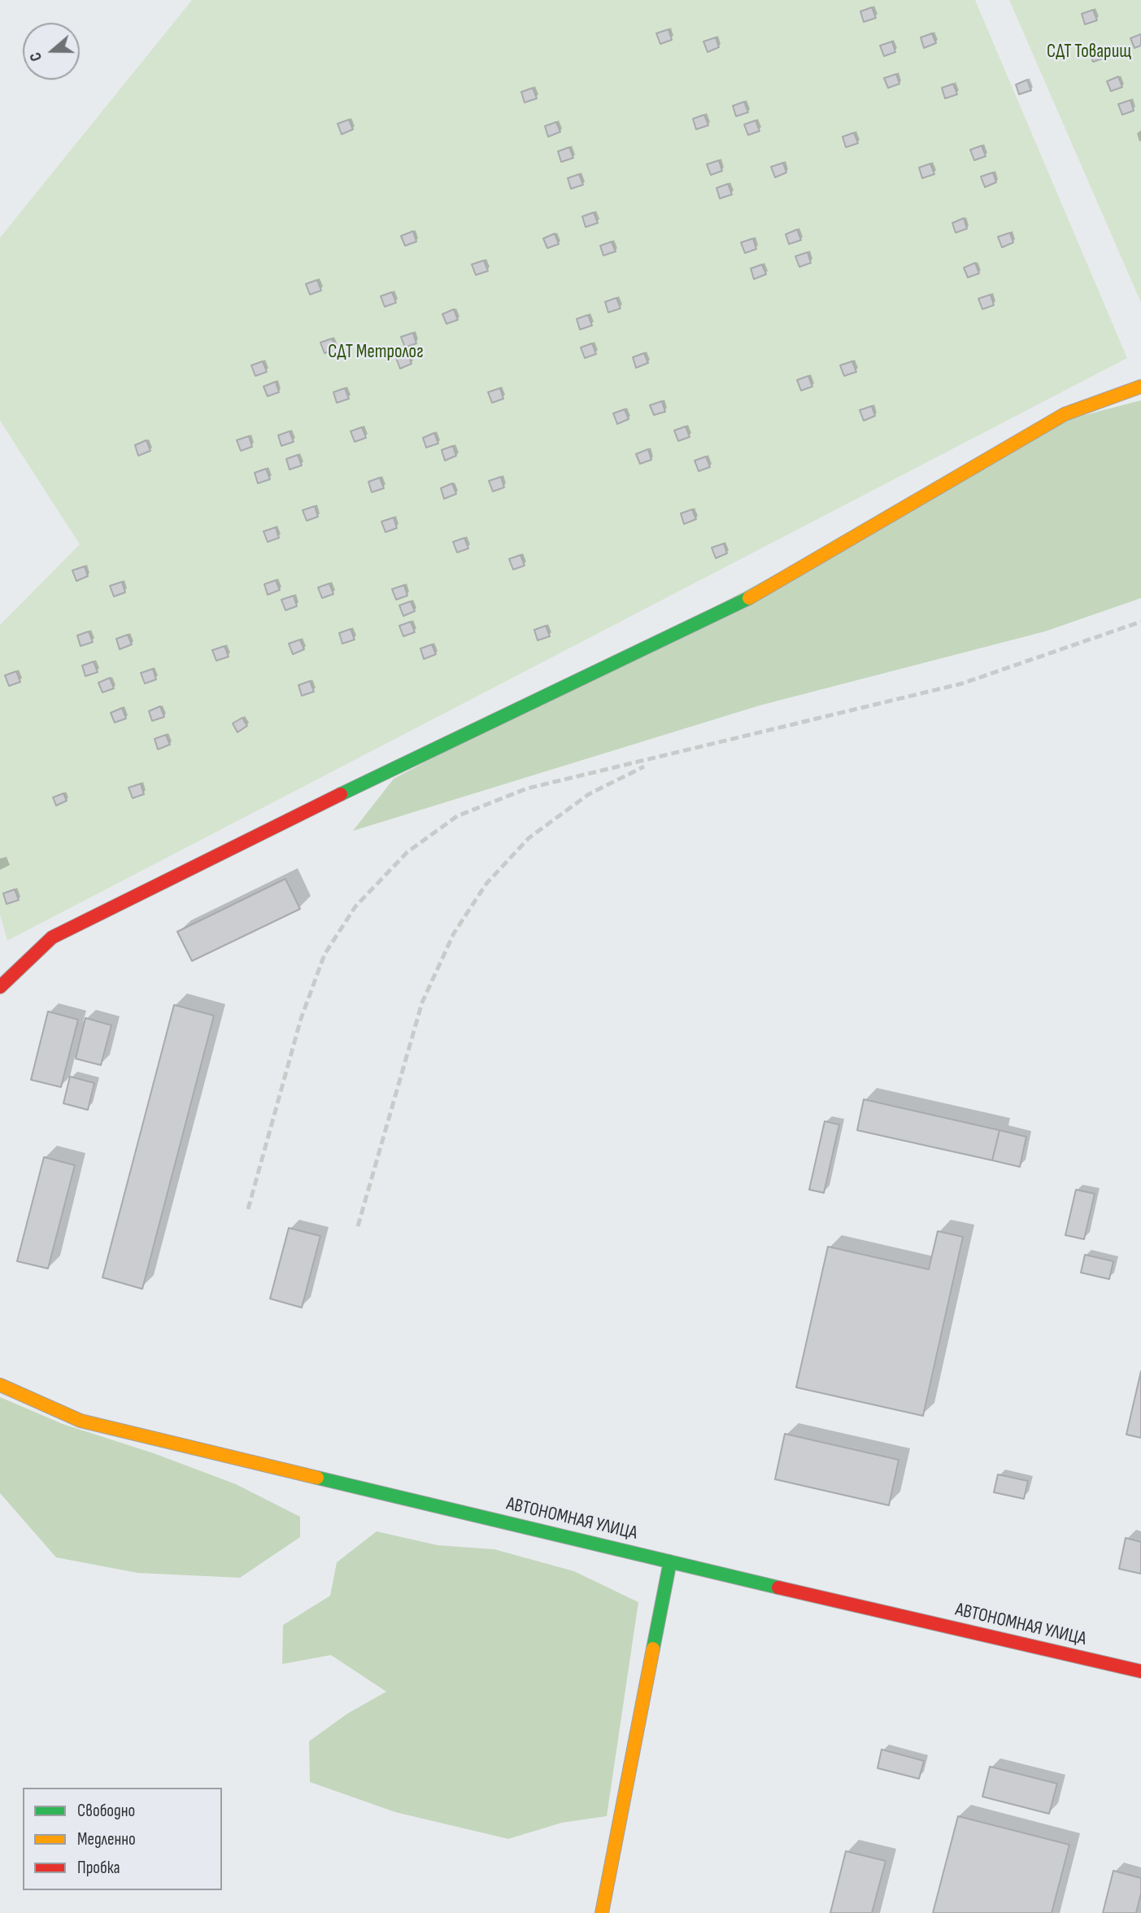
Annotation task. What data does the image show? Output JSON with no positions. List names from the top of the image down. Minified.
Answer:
{"streets":{"street":["АВТОНОМНАЯ УЛИЦА"]},"parks":["СДТ Товарищ","СДТ Метролог"],"legend":["Свободно","Медленно","Пробка"],"north":"left"}
